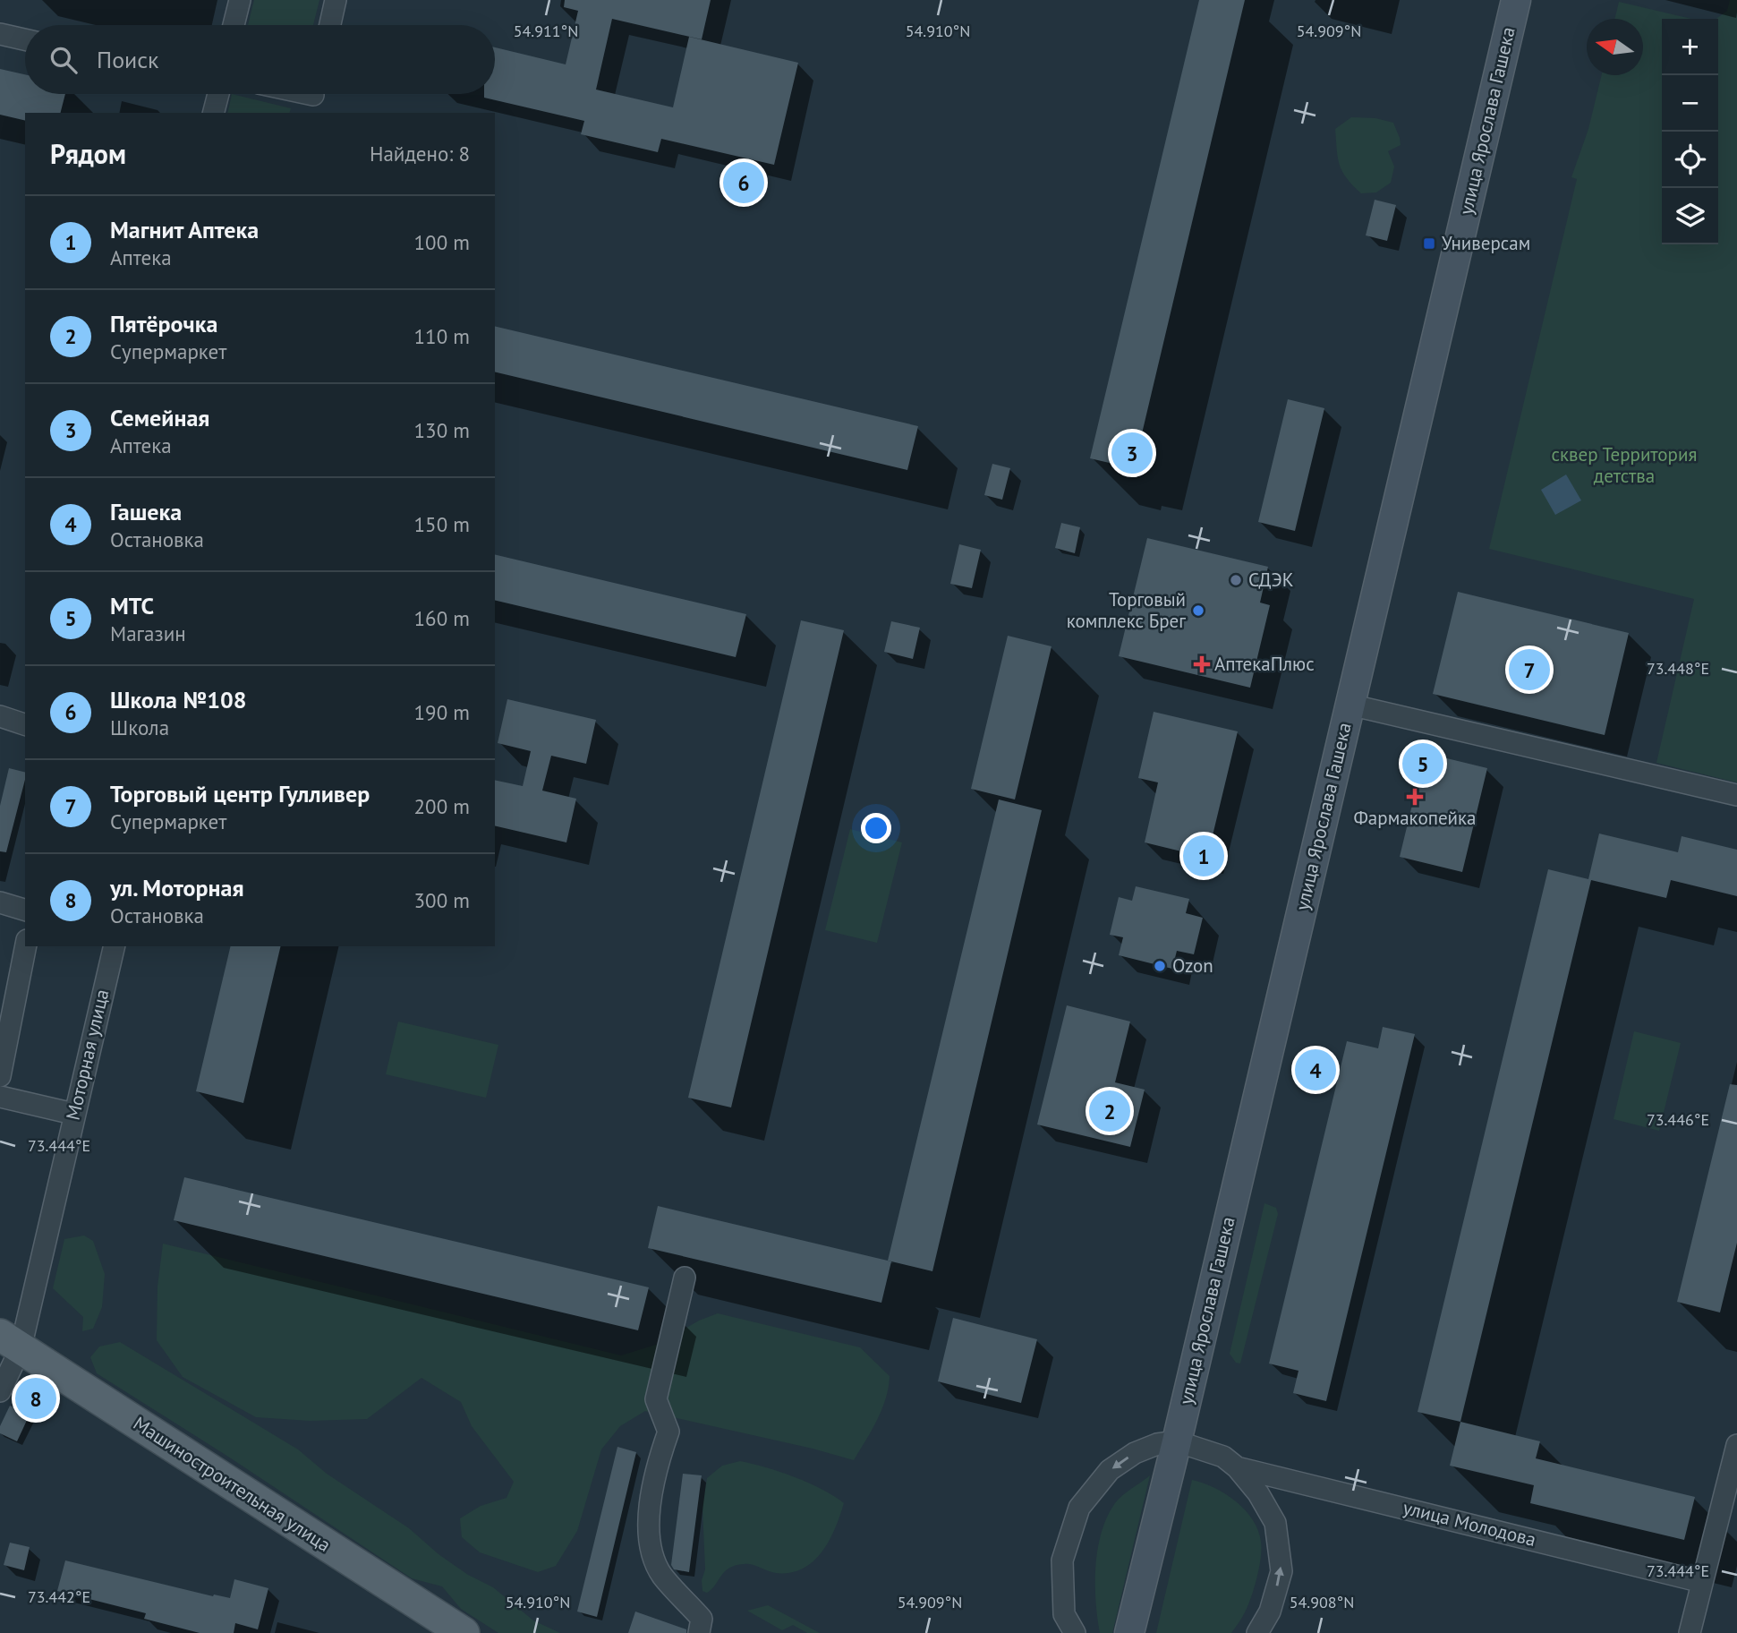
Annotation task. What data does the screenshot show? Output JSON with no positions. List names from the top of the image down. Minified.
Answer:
{"streets":{"main road":["улица Ярослава Гашека","Машиностроительная улица"],"street":["Моторная улица","улица Молодова"]},"crossings":[["Моторная улица","Машиностроительная улица"]],"parks":["сквер Территория детства"],"places":{"transit":["Универсам"],"other":["СДЭК","Торговый комплекс Брег","Ozon"],"health":["АптекаПлюс","Фармакопейка"]},"north":"left","page":{"map_buttons":["+","−"],"search":"Поиск","heading":["Рядом","Найдено: 8"],"pins":["6","3","7","5","1","4","2","8"],"list":[{"mark":"1","name":"Магнит Аптека","note":"Аптека","value":"100 m"},{"mark":"2","name":"Пятёрочка","note":"Супермаркет","value":"110 m"},{"mark":"3","name":"Семейная","note":"Аптека","value":"130 m"},{"mark":"4","name":"Гашека","note":"Остановка","value":"150 m"},{"mark":"5","name":"МТС","note":"Магазин","value":"160 m"},{"mark":"6","name":"Школа №108","note":"Школа","value":"190 m"},{"mark":"7","name":"Торговый центр Гулливер","note":"Супермаркет","value":"200 m"},{"mark":"8","name":"ул. Моторная","note":"Остановка","value":"300 m"}]},"coordinates":["54.911°N","54.910°N","54.909°N","73.448°E","73.446°E","73.444°E","73.442°E","54.908°N"]}
